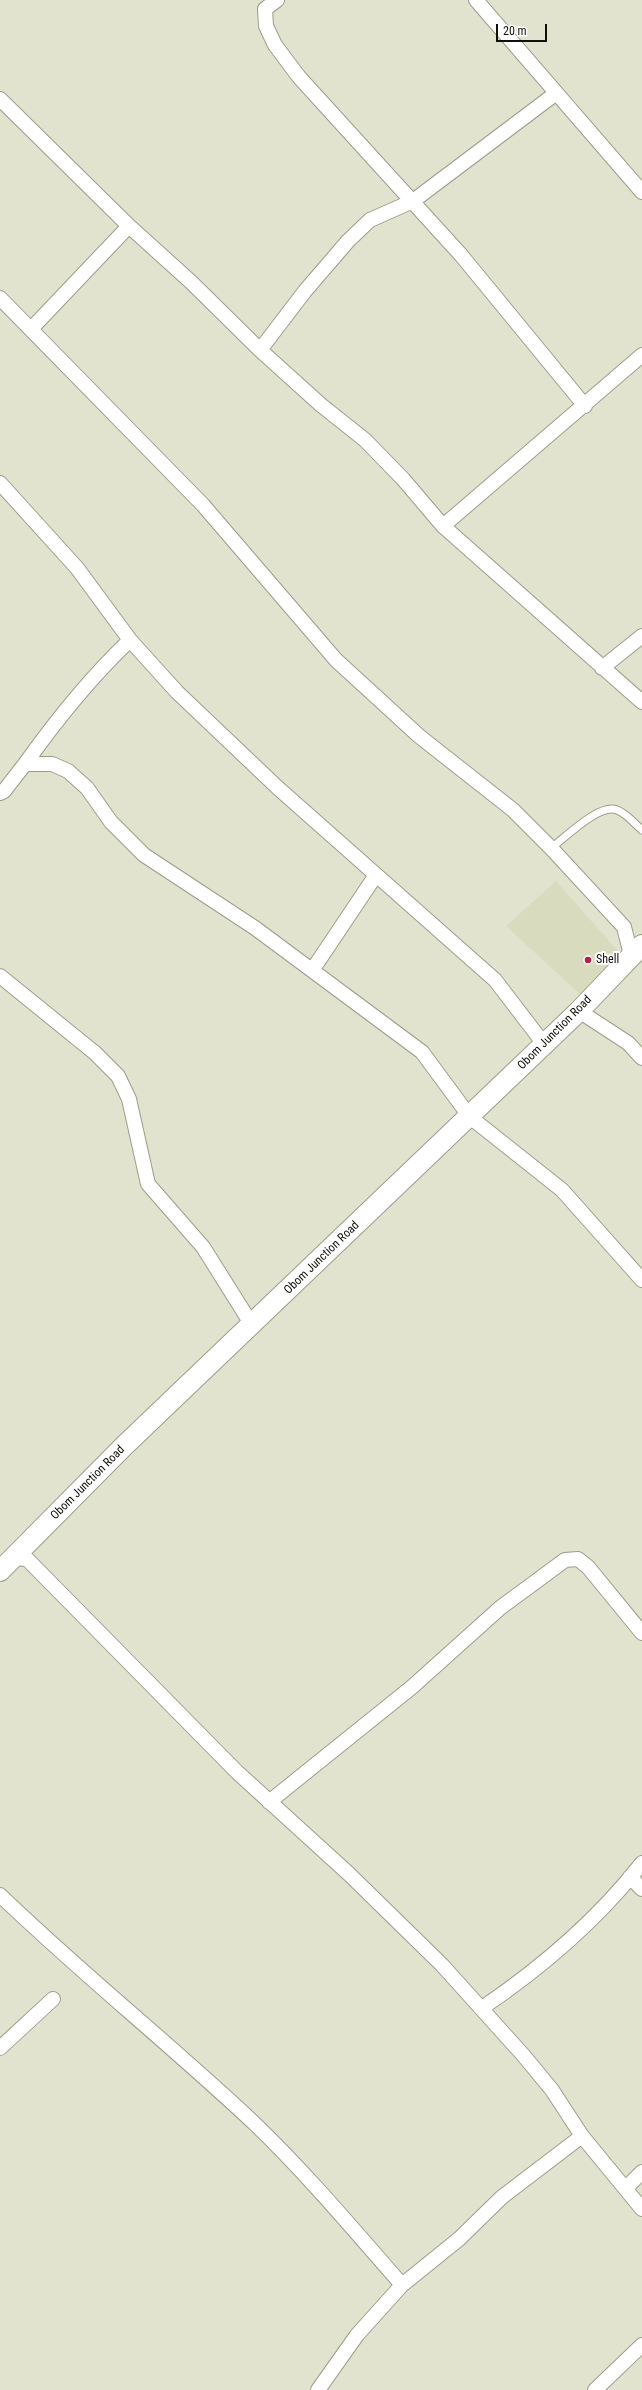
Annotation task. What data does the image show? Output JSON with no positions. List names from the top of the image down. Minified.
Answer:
{"streets":{"main road":["Obom Junction Road"]},"places":["Shell"],"scale_bar":"20 m"}
